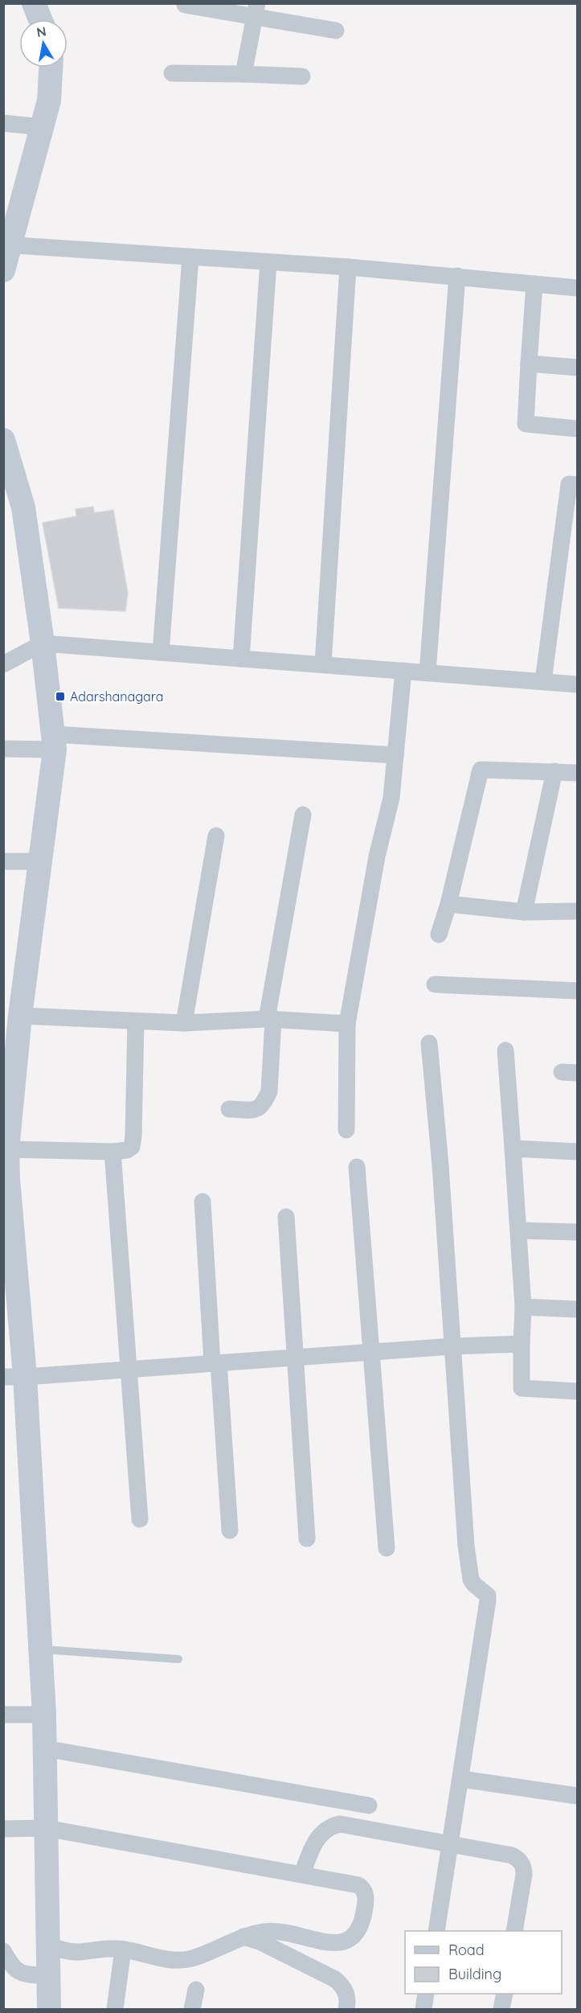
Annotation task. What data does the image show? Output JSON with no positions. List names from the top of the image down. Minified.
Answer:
{"places":{"transit":["Adarshanagara"]},"legend":["Road","Building"],"north":"top"}
